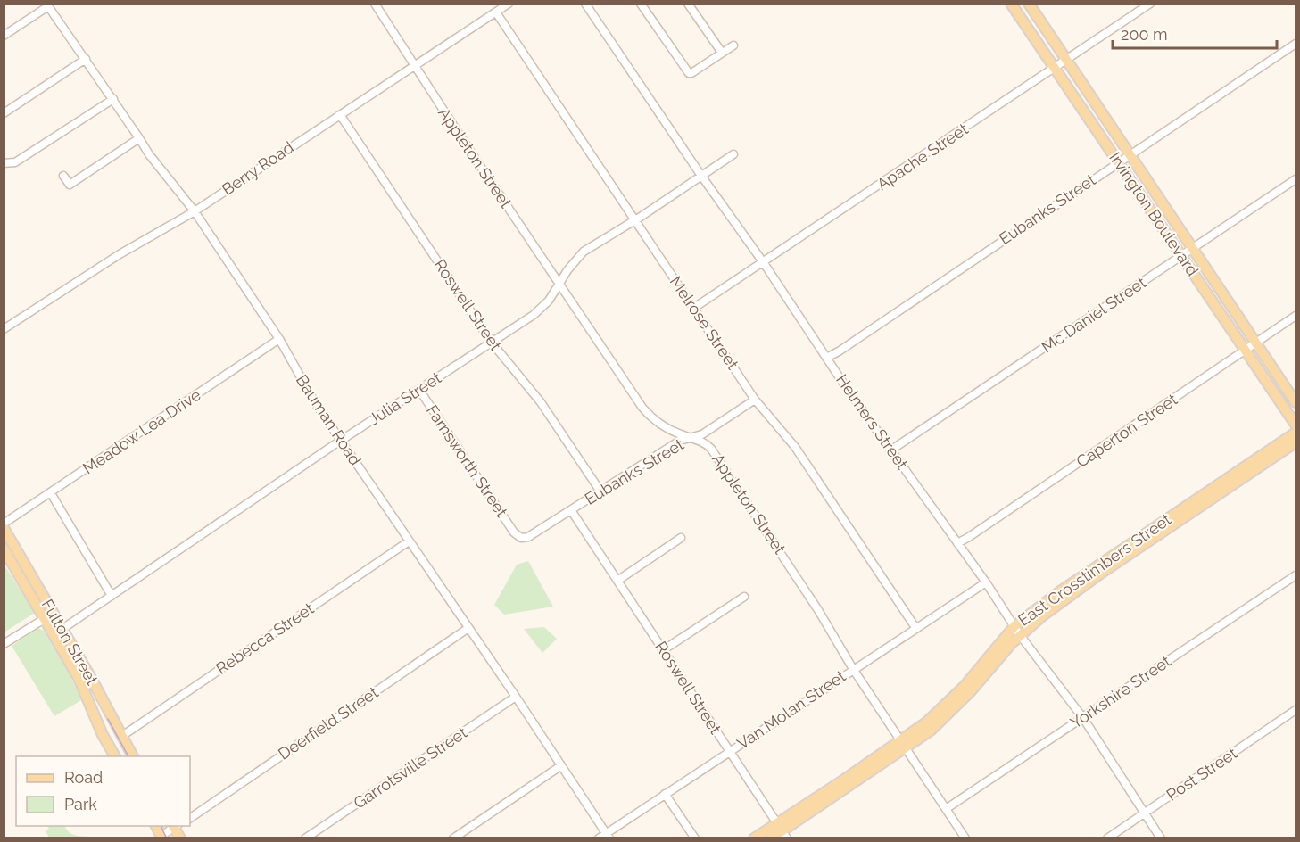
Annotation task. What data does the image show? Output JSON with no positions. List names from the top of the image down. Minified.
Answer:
{"streets":{"main road":["Irvington Boulevard","East Crosstimbers Street","Fulton Street"],"street":["Apache Street","Appleton Street","Berry Road","Eubanks Street","Roswell Street","Mc Daniel Street","Melrose Street","Julia Street","Bauman Road","Helmers Street","Caperton Street","Meadow Lea Drive","Farnsworth Street","Rebecca Street","Yorkshire Street","Van Molan Street","Deerfield Street","Garrotsville Street","Post Street"]},"crossings":[["Apache Street","Irvington Boulevard"],["Apache Street","Melrose Street"],["Apache Street","Helmers Street"],["Appleton Street","Berry Road"],["Appleton Street","Eubanks Street"],["Appleton Street","Julia Street"],["Appleton Street","East Crosstimbers Street"],["Appleton Street","Yorkshire Street"],["Appleton Street","Van Molan Street"],["Berry Road","Roswell Street"],["Berry Road","Melrose Street"],["Berry Road","Bauman Road"],["Eubanks Street","Irvington Boulevard"],["Eubanks Street","Roswell Street"],["Eubanks Street","Melrose Street"],["Eubanks Street","Helmers Street"],["Eubanks Street","Farnsworth Street"],["Irvington Boulevard","Mc Daniel Street"],["Irvington Boulevard","Caperton Street"],["Roswell Street","Julia Street"],["Roswell Street","East Crosstimbers Street"],["Roswell Street","Van Molan Street"],["Mc Daniel Street","Helmers Street"],["Melrose Street","Julia Street"],["Melrose Street","Van Molan Street"],["Julia Street","Bauman Road"],["Julia Street","Helmers Street"],["Julia Street","Farnsworth Street"],["Julia Street","Fulton Street"],["Bauman Road","Meadow Lea Drive"],["Bauman Road","Rebecca Street"],["Bauman Road","Van Molan Street"],["Bauman Road","Deerfield Street"],["Bauman Road","Garrotsville Street"],["Helmers Street","Caperton Street"],["Helmers Street","East Crosstimbers Street"],["Helmers Street","Yorkshire Street"],["Helmers Street","Van Molan Street"],["Helmers Street","Post Street"],["Rebecca Street","Fulton Street"]],"legend":["Road","Park"],"scale_bar":"200 m"}
